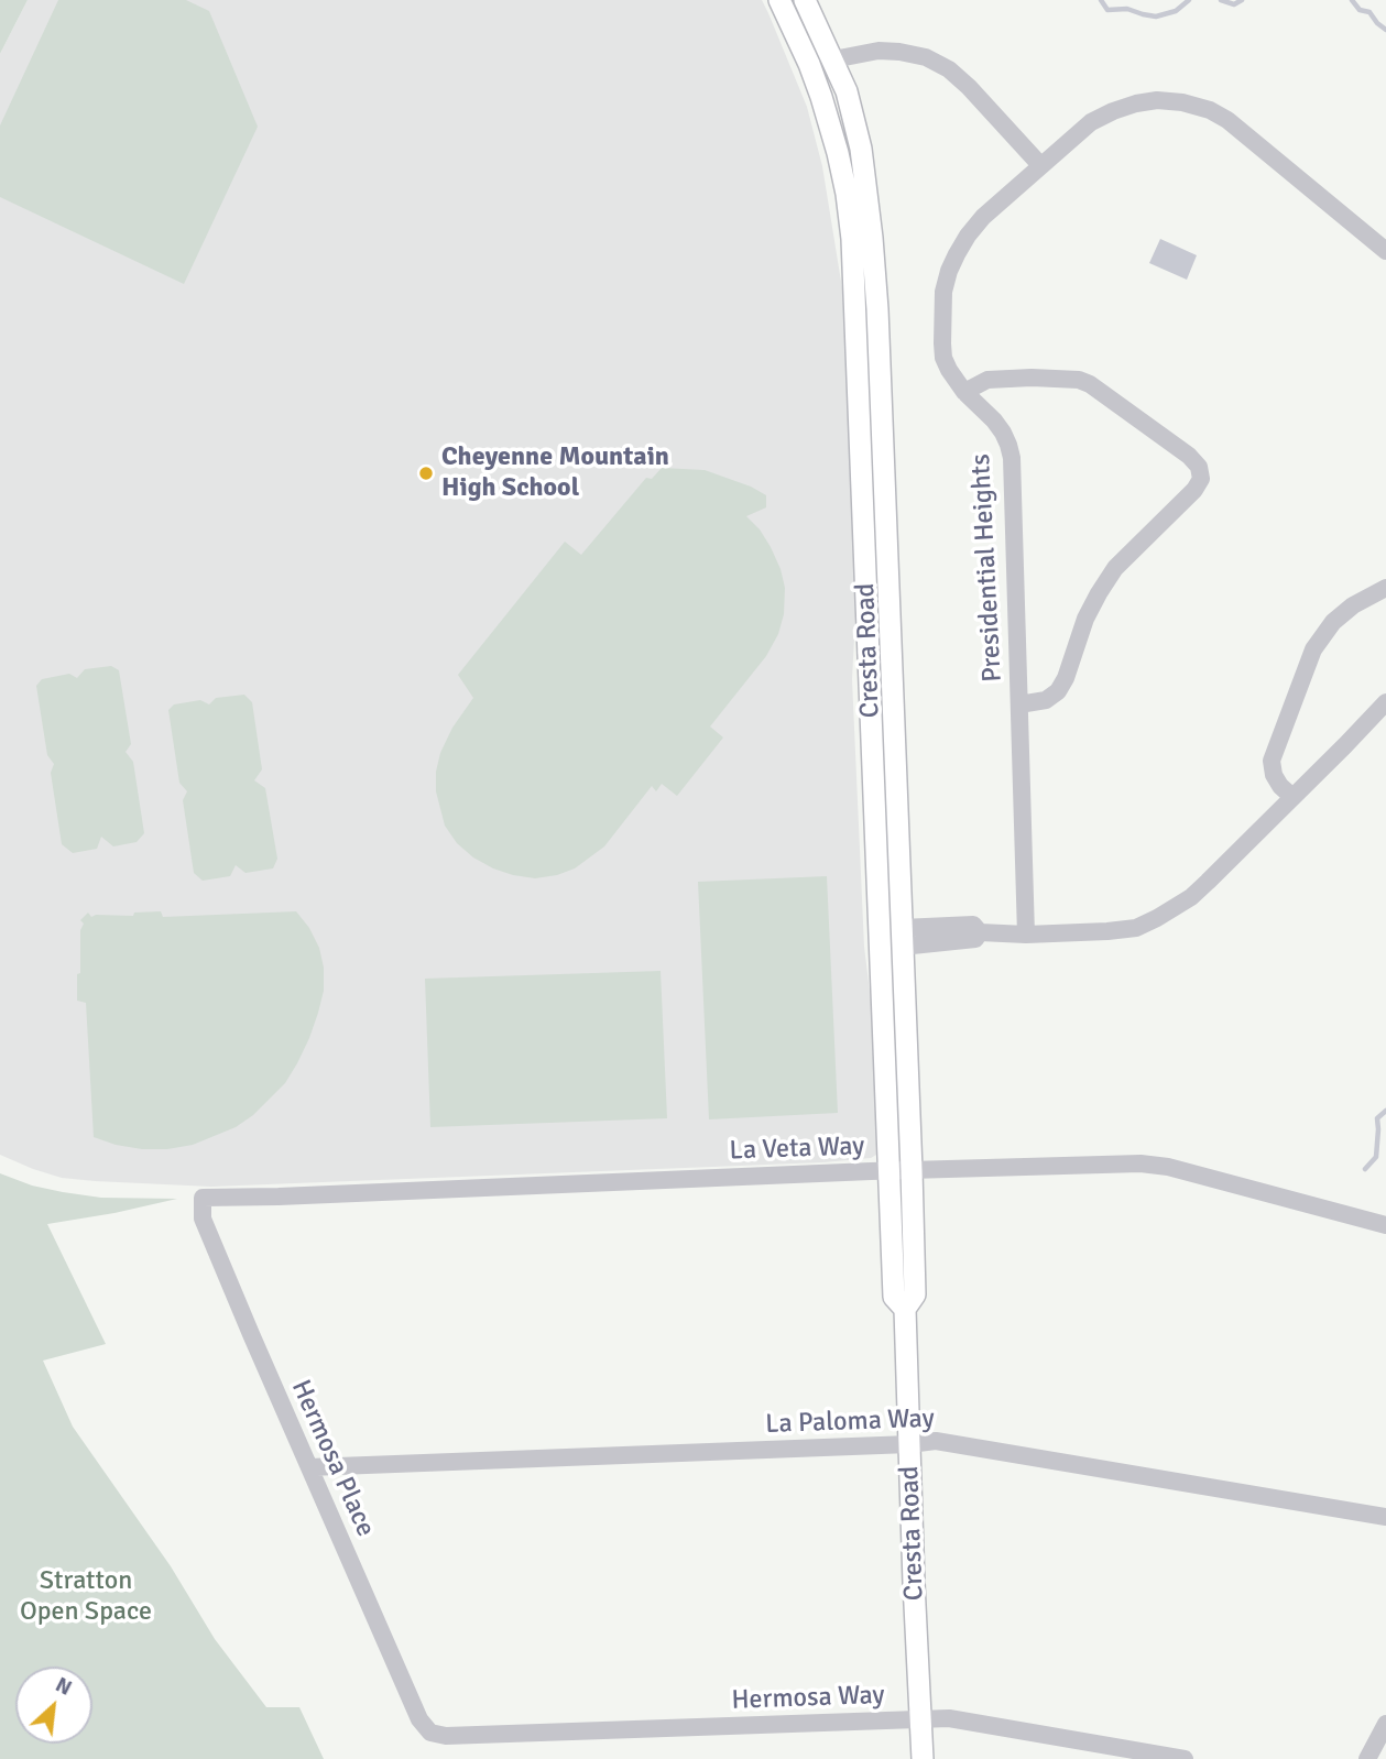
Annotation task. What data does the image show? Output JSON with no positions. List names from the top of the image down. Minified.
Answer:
{"streets":{"main road":["Cresta Road"],"street":["Presidential Heights","La Veta Way","La Paloma Way","Hermosa Place","Hermosa Way"]},"crossings":[["Cresta Road","La Veta Way"],["Cresta Road","La Paloma Way"],["Cresta Road","Hermosa Way"],["La Veta Way","Hermosa Place"],["La Paloma Way","Hermosa Place"],["Hermosa Place","Hermosa Way"]],"parks":["Stratton Open Space"],"places":["Cheyenne Mountain High School"],"north":"top right"}
